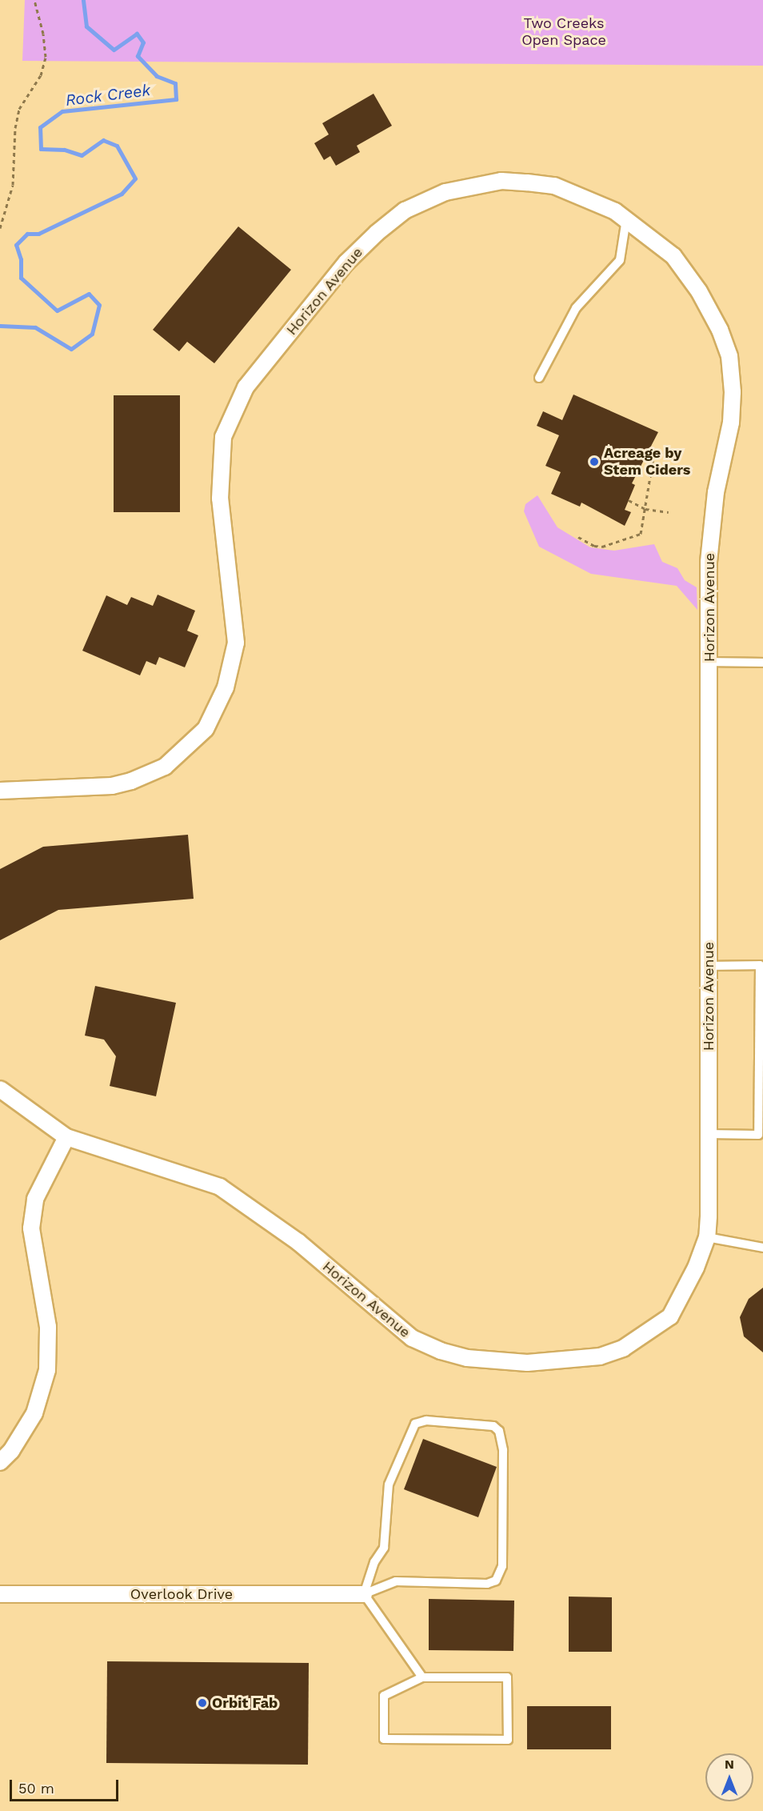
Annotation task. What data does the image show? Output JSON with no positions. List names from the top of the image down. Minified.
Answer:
{"streets":{"street":["Horizon Avenue","Overlook Drive"]},"water":["Rock Creek"],"parks":["Two Creeks Open Space"],"places":["Acreage by Stem Ciders","Orbit Fab"],"scale_bar":"50 m","north":"top"}
